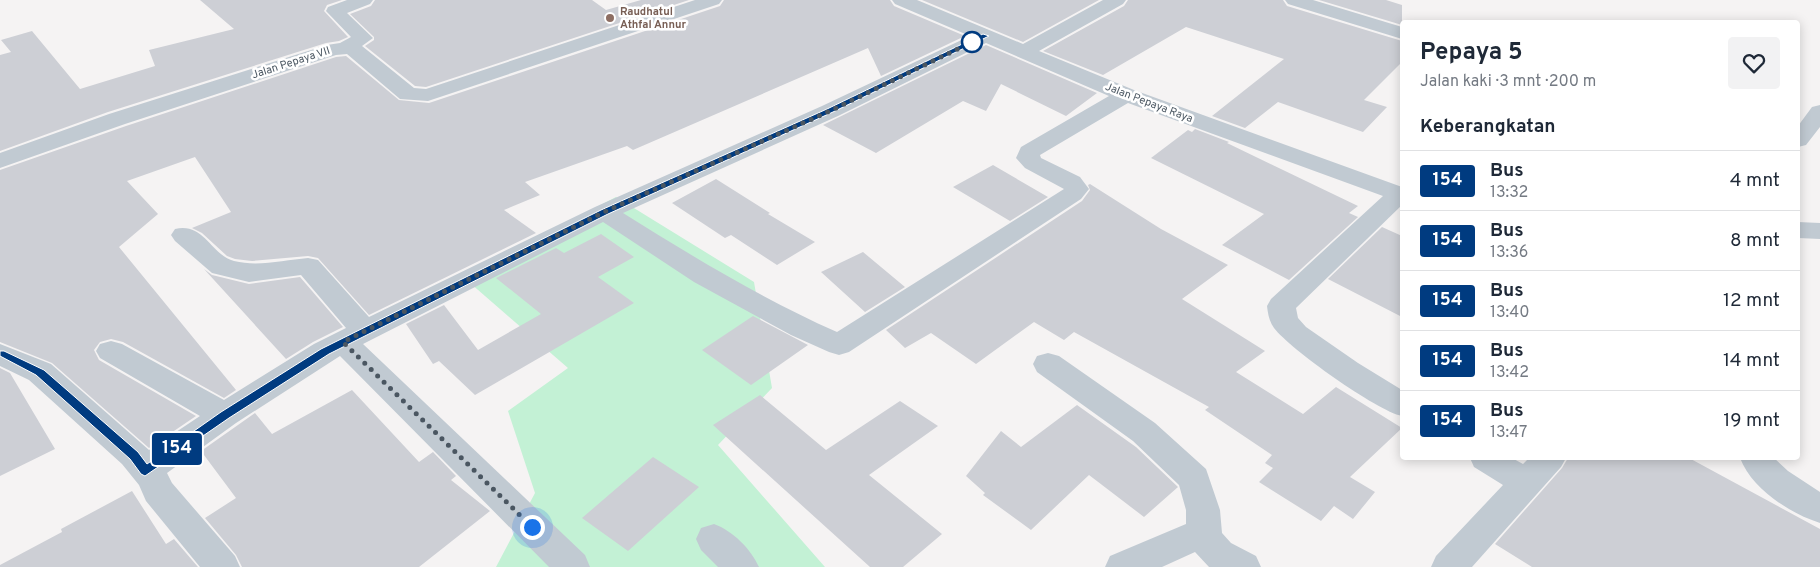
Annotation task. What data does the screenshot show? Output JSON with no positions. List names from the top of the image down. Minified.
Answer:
{"streets":{"street":["Jalan Pepaya VII","Jalan Pepaya Raya"]},"places":["Raudhatul Athfal Annur"],"lines":["bus line 154"],"page":{"on_map":"154","heading":[["Pepaya 5","Jalan kaki · 3 mnt · 200 m"],"Keberangkatan"],"list":[{"mark":"154","name":"Bus","note":"13:32","value":"4 mnt"},{"mark":"154","name":"Bus","note":"13:36","value":"8 mnt"},{"mark":"154","name":"Bus","note":"13:40","value":"12 mnt"},{"mark":"154","name":"Bus","note":"13:42","value":"14 mnt"},{"mark":"154","name":"Bus","note":"13:47","value":"19 mnt"}]}}
